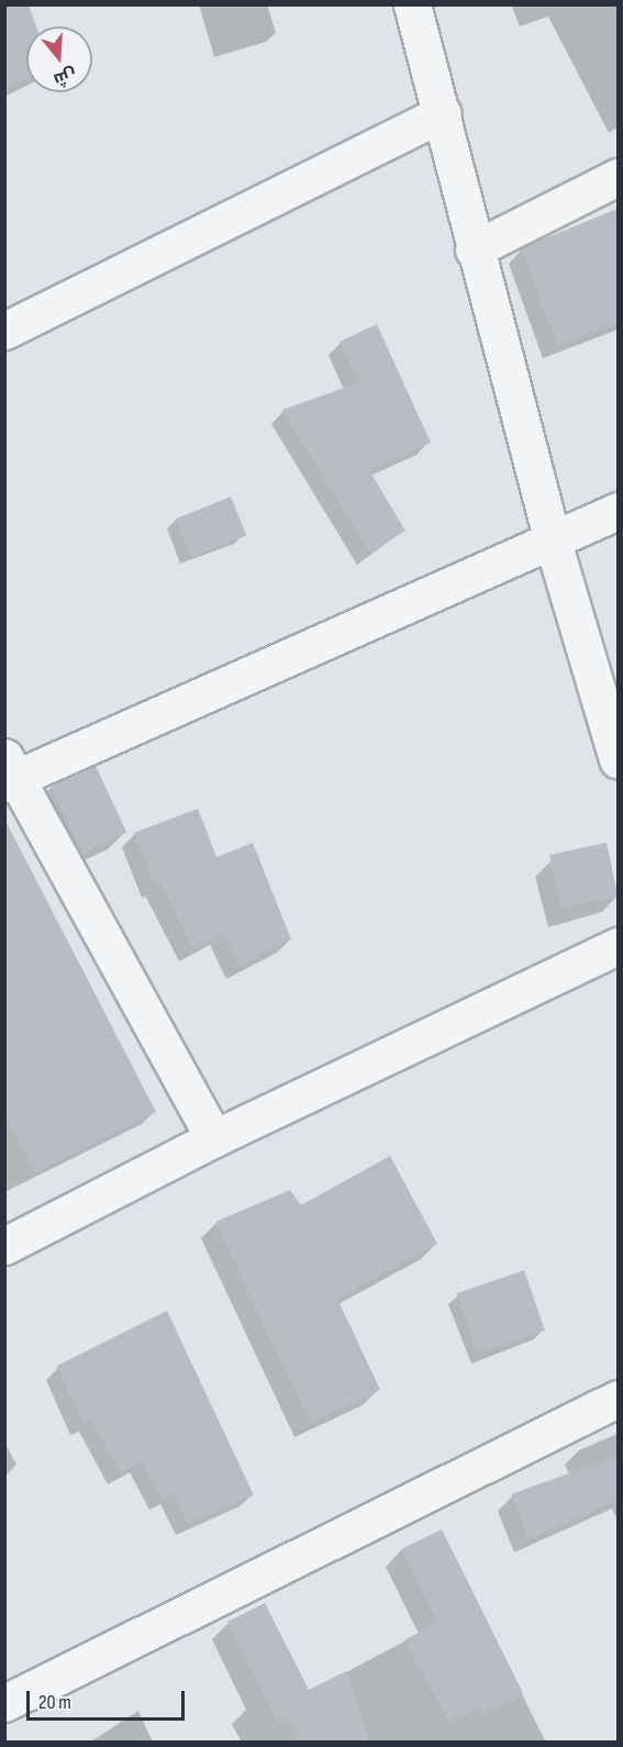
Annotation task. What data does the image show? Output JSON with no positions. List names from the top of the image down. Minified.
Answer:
{"scale_bar":"20 m","north":"bottom"}
